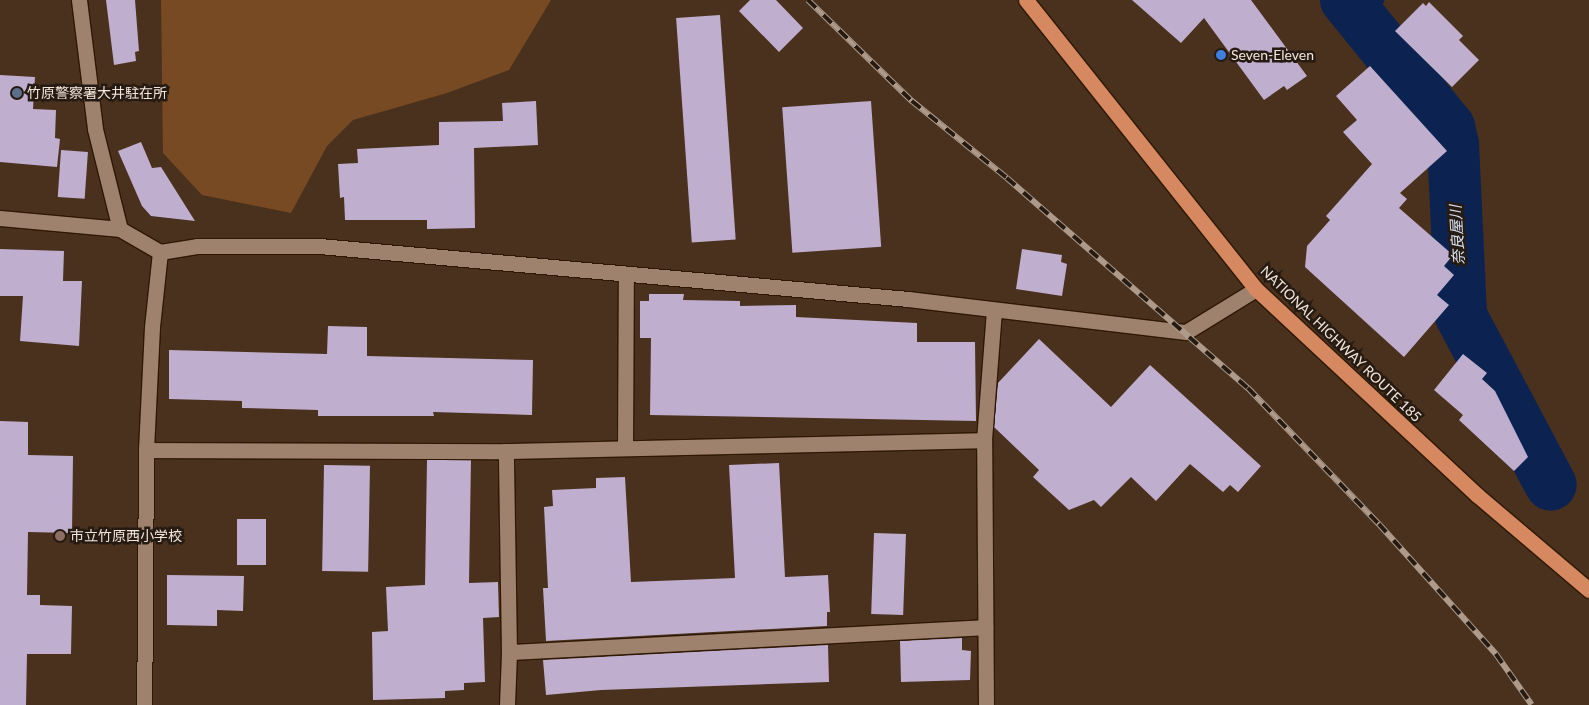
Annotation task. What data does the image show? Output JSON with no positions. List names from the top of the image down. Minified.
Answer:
{"streets":{"highway":["NATIONAL HIGHWAY ROUTE 185"]},"water":["奈良屋川"],"places":["Seven-Eleven","竹原警察署大井駐在所","市立竹原西小学校"]}
